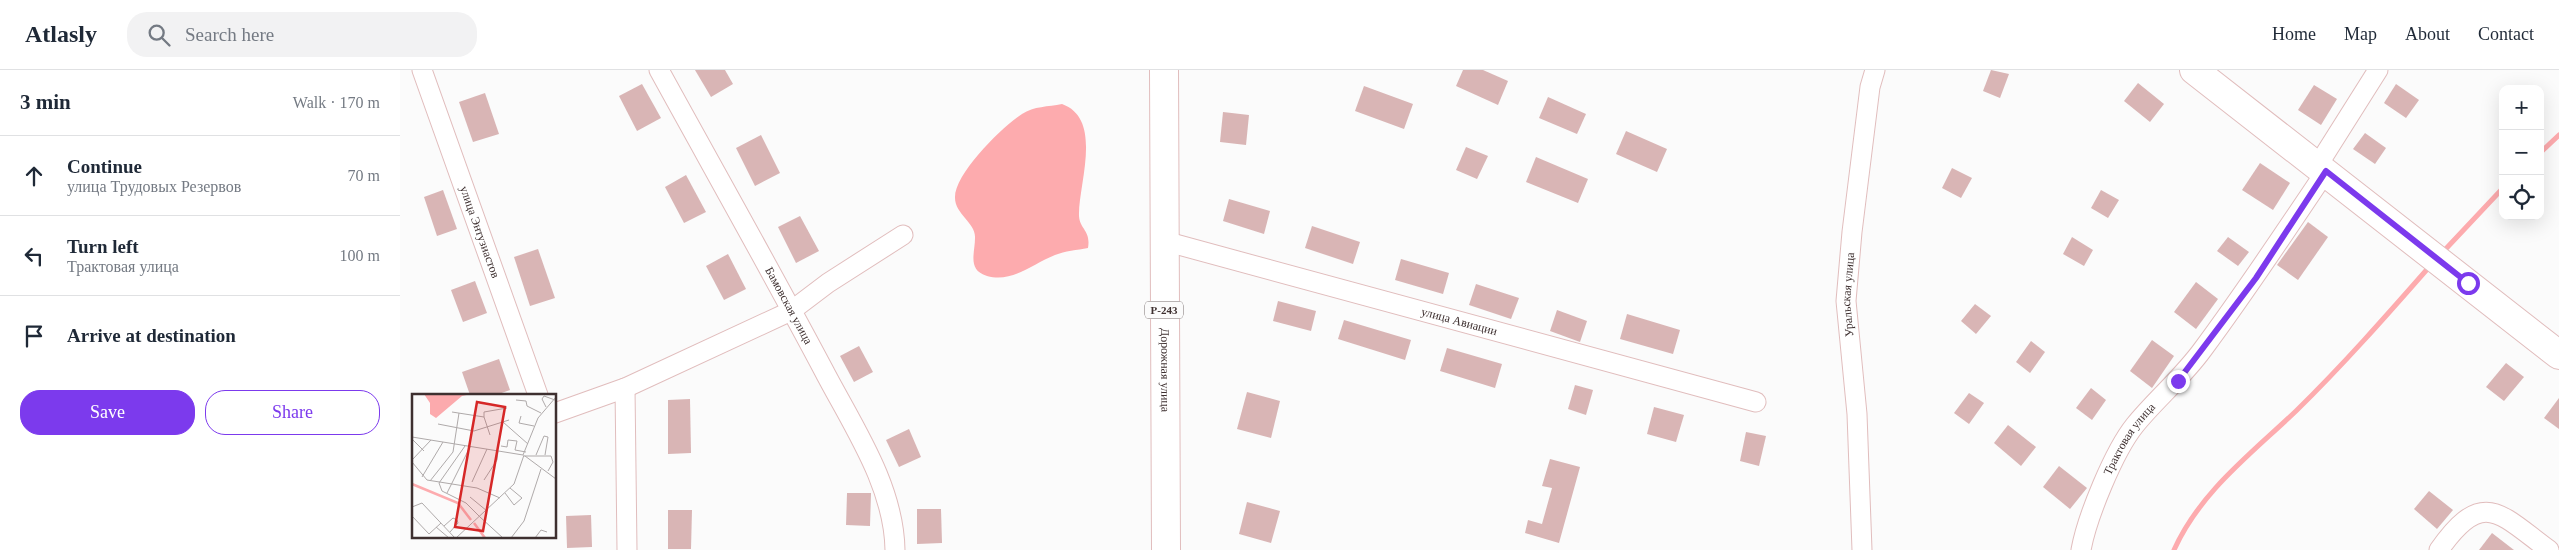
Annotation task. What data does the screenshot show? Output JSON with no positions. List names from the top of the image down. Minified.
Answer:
{"streets":{"main road":["Р-243","Дорожная улица"],"street":["улица Энтузиастов","Уральская улица","Бамовская улица","улица Авиации","Трактовая улица"]},"crossings":[["улица Авиации","Дорожная улица"]],"page":{"header":"Atlasly","search":"Search here","nav":["Home","Map","About","Contact"],"heading":["3 min","Walk · 170 m"],"map_buttons":["+","−"],"list":[["Continue","улица Трудовых Резервов","70 m"],["Turn left","Трактовая улица","100 m"],"Arrive at destination"],"buttons":["Save","Share"]}}
